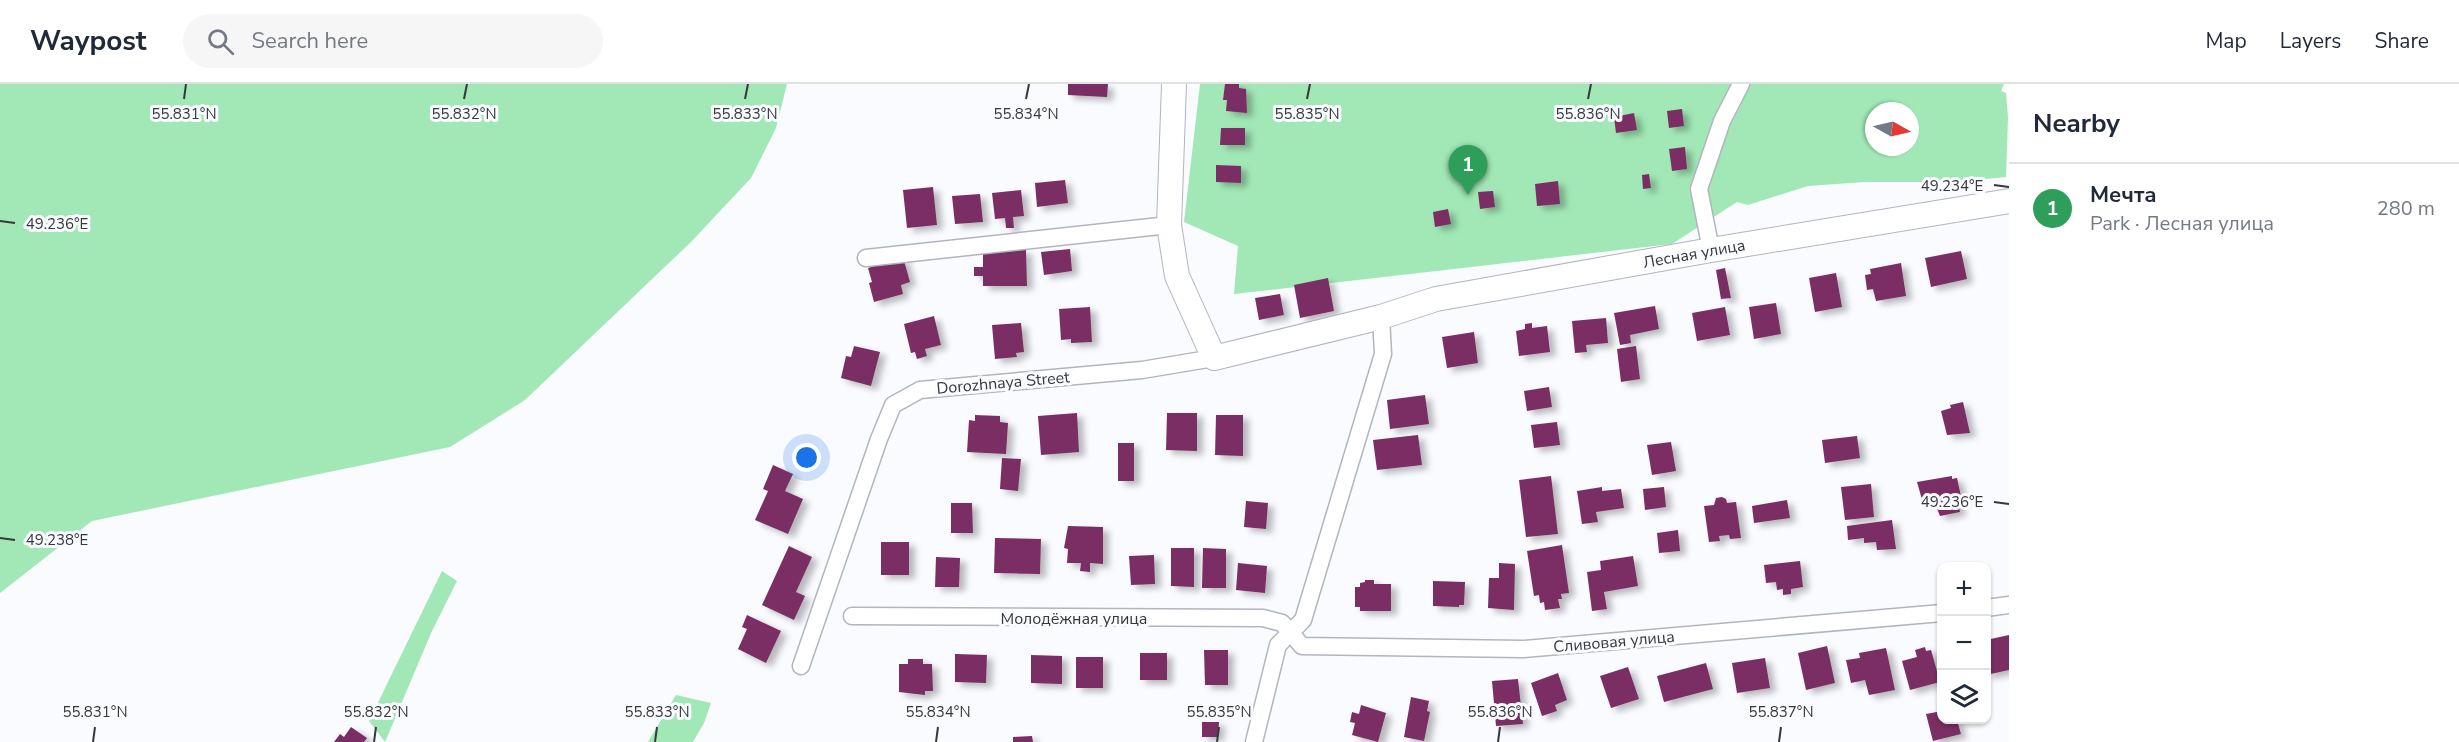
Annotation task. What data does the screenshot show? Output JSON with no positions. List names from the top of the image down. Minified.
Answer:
{"streets":{"street":["Лесная улица","Dorozhnaya Street","Молодёжная улица","Сливовая улица"]},"crossings":[["Лесная улица","Dorozhnaya Street"],["Молодёжная улица","Сливовая улица"]],"north":"right","page":{"header":"Waypost","search":"Search here","nav":["Map","Layers","Share"],"heading":"Nearby","pins":"1","list":[{"mark":"1","name":"Мечта","note":"Park · Лесная улица","value":"280 m"}],"map_buttons":["+","−"]},"coordinates":["55.831°N","55.832°N","55.833°N","55.834°N","55.835°N","55.836°N","49.234°E","49.236°E","49.238°E","55.837°N"]}
